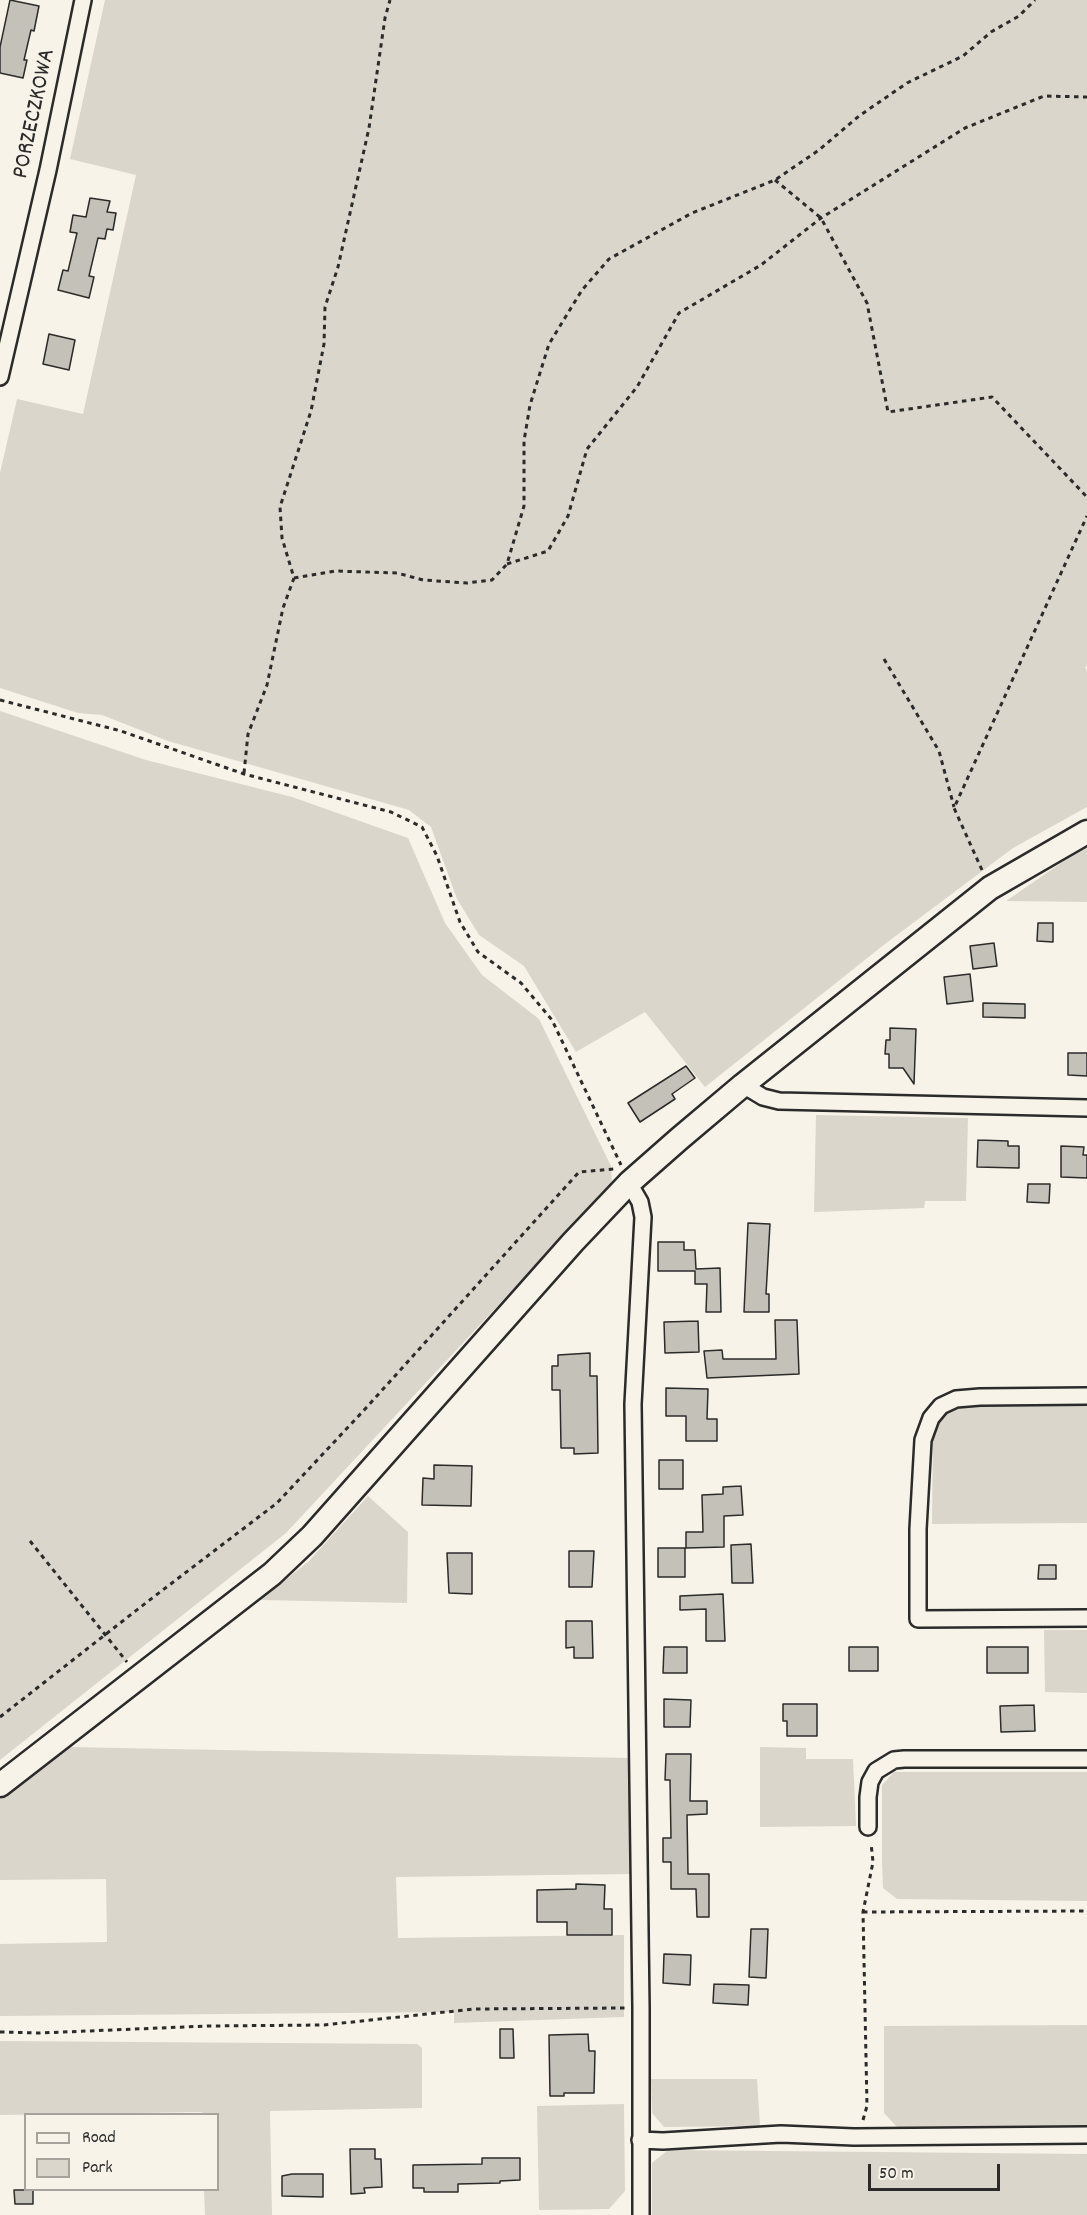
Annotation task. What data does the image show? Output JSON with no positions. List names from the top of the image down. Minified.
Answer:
{"streets":{"street":["PORZECZKOWA"]},"legend":["Road","Park"],"scale_bar":"50 m"}
